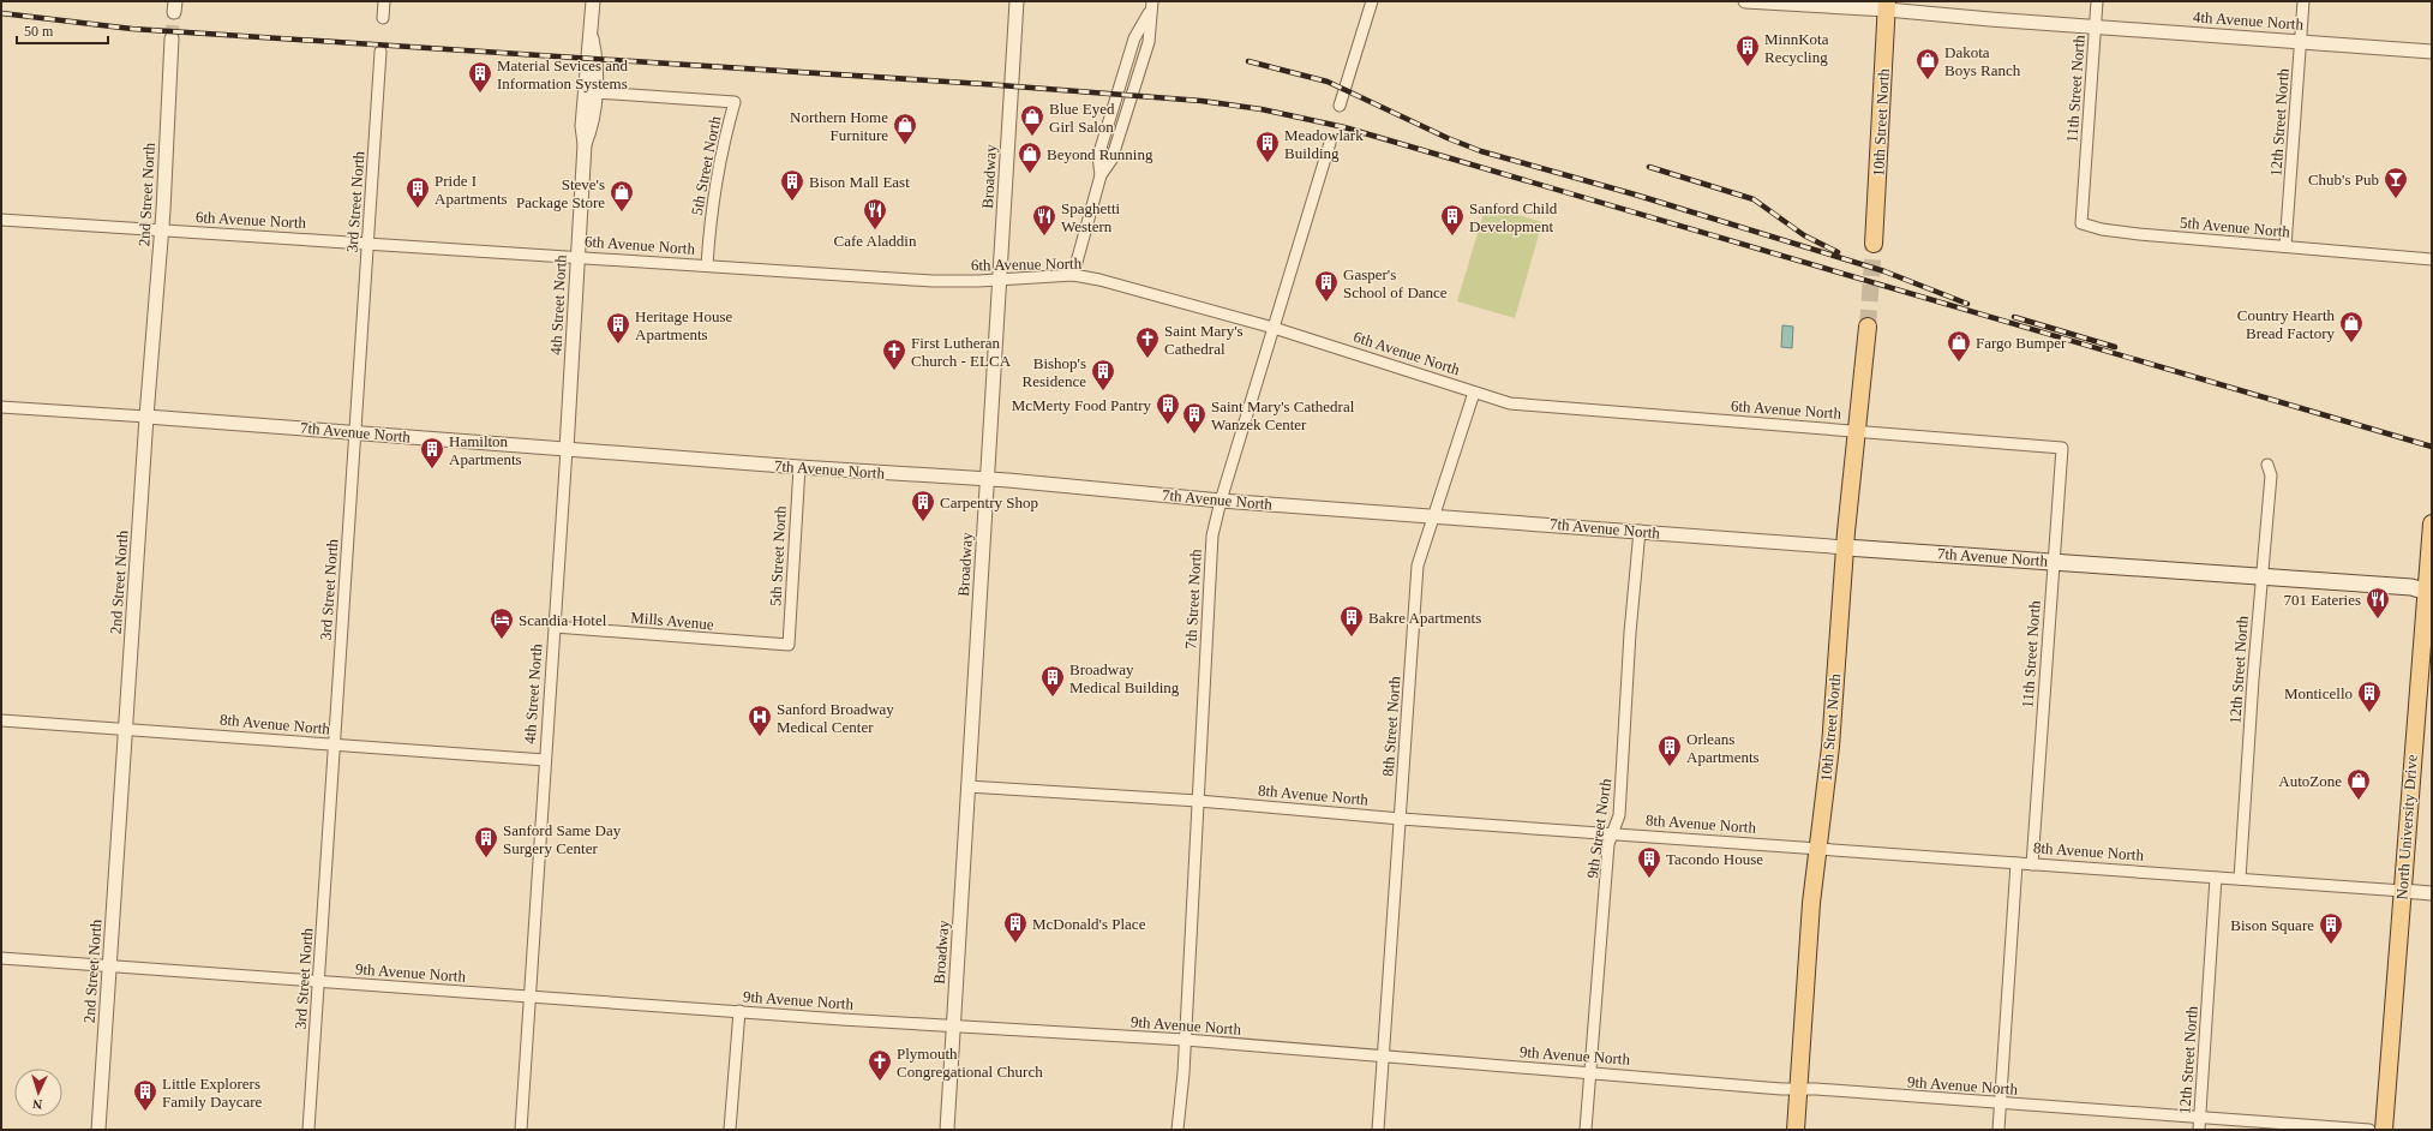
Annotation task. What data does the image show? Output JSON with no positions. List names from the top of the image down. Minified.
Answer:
{"streets":{"main road":["10th Street North","7th Avenue North","North University Drive"],"street":["4th Avenue North","11th Street North","12th Street North","5th Street North","Broadway","2nd Street North","3rd Street North","6th Avenue North","5th Avenue North","4th Street North","7th Street North","Mills Avenue","8th Avenue North","8th Street North","9th Street North","9th Avenue North"]},"crossings":[["4th Avenue North","11th Street North"],["4th Avenue North","10th Street North"],["4th Avenue North","12th Street North"],["11th Street North","6th Avenue North"],["11th Street North","5th Avenue North"],["11th Street North","7th Avenue North"],["11th Street North","8th Avenue North"],["10th Street North","6th Avenue North"],["10th Street North","7th Avenue North"],["10th Street North","8th Avenue North"],["10th Street North","9th Avenue North"],["12th Street North","5th Avenue North"],["12th Street North","7th Avenue North"],["12th Street North","8th Avenue North"],["12th Street North","9th Avenue North"],["5th Street North","6th Avenue North"],["5th Street North","4th Street North"],["5th Street North","7th Avenue North"],["5th Street North","Mills Avenue"],["Broadway","6th Avenue North"],["Broadway","7th Avenue North"],["Broadway","8th Avenue North"],["Broadway","9th Avenue North"],["2nd Street North","6th Avenue North"],["2nd Street North","7th Avenue North"],["2nd Street North","8th Avenue North"],["2nd Street North","9th Avenue North"],["3rd Street North","6th Avenue North"],["3rd Street North","7th Avenue North"],["3rd Street North","8th Avenue North"],["3rd Street North","9th Avenue North"],["6th Avenue North","4th Street North"],["6th Avenue North","7th Street North"],["6th Avenue North","8th Street North"],["4th Street North","7th Avenue North"],["4th Street North","Mills Avenue"],["4th Street North","8th Avenue North"],["4th Street North","9th Avenue North"],["7th Avenue North","7th Street North"],["7th Avenue North","8th Street North"],["7th Avenue North","North University Drive"],["7th Avenue North","9th Street North"],["7th Street North","8th Avenue North"],["7th Street North","9th Avenue North"],["8th Avenue North","8th Street North"],["8th Avenue North","North University Drive"],["8th Avenue North","9th Street North"],["8th Street North","9th Avenue North"],["9th Street North","9th Avenue North"]],"places":{"building":["MinnKota Recycling","Material Sevices and Information Systems","Meadowlark Building","Bison Mall East","Pride I Apartments","Sanford Child Development","Gasper's School of Dance","Heritage House Apartments","Bishop's Residence","McMerty Food Pantry","Saint Mary's Cathedral Wanzek Center","Hamilton Apartments","Carpentry Shop","Bakre Apartments","Broadway Medical Building","Monticello","Orleans Apartments","Sanford Same Day Surgery Center","Tacondo House","McDonald's Place","Bison Square","Little Explorers Family Daycare"],"shop":["Dakota Boys Ranch","Blue Eyed Girl Salon","Northern Home Furniture","Beyond Running","Steve's Package Store","Country Hearth Bread Factory","Fargo Bumper","AutoZone"],"bar":["Chub's Pub"],"restaurant":["Cafe Aladdin","Spaghetti Western","701 Eateries"],"church":["Saint Mary's Cathedral","First Lutheran Church - ELCA","Plymouth Congregational Church"],"hotel":["Scandia Hotel"],"hospital":["Sanford Broadway Medical Center"]},"scale_bar":"50 m","north":"bottom"}
